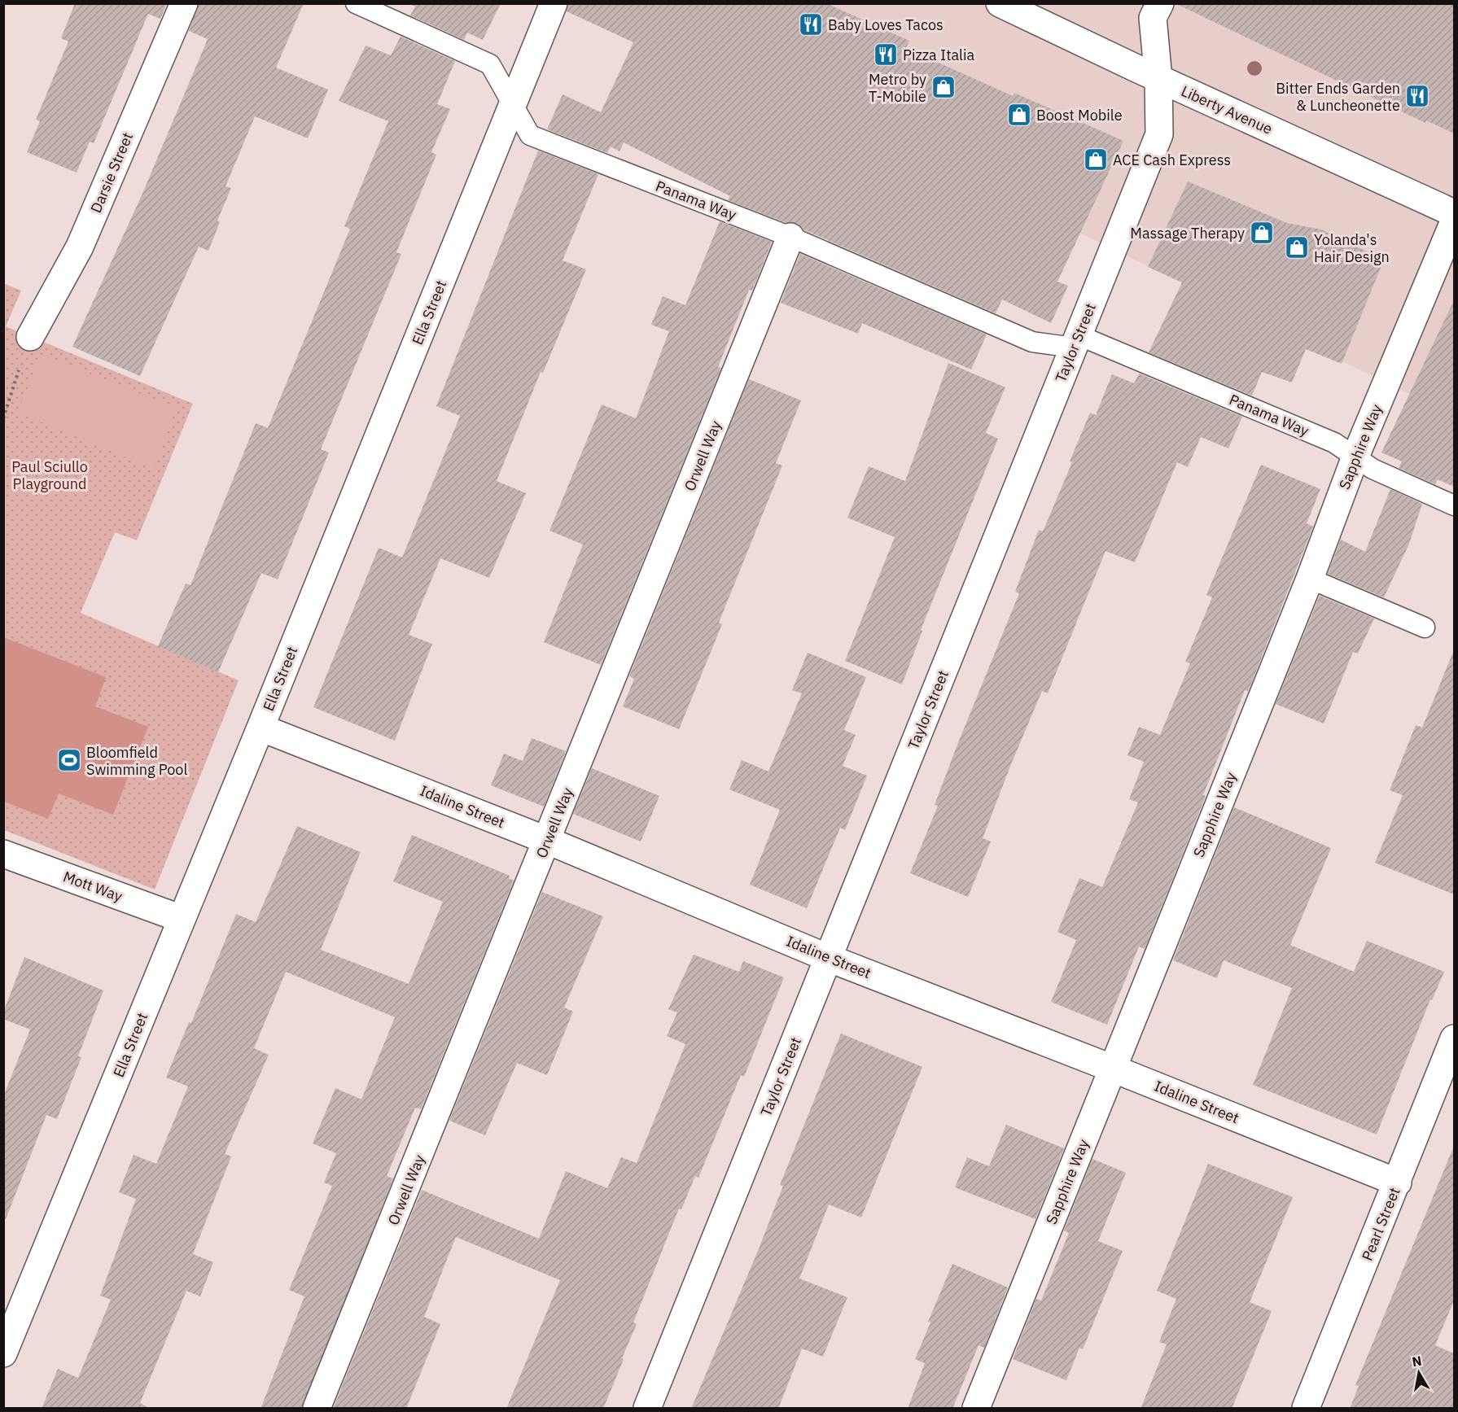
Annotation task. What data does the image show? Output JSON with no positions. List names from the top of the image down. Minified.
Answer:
{"streets":{"street":["Liberty Avenue","Darsie Street","Ella Street","Taylor Street","Sapphire Way","Orwell Way","Idaline Street","Mott Way","Pearl Street"],"lane":["Panama Way"]},"crossings":[["Liberty Avenue","Taylor Street"],["Panama Way","Ella Street"],["Panama Way","Taylor Street"],["Panama Way","Sapphire Way"],["Panama Way","Orwell Way"],["Ella Street","Idaline Street"],["Ella Street","Mott Way"],["Taylor Street","Idaline Street"],["Sapphire Way","Idaline Street"],["Orwell Way","Idaline Street"],["Idaline Street","Pearl Street"]],"parks":["Paul Sciullo Playground"],"places":{"restaurant":["Baby Loves Tacos","Pizza Italia","Bitter Ends Garden & Luncheonette"],"shop":["Metro by T-Mobile","Boost Mobile","ACE Cash Express","Massage Therapy","Yolanda's Hair Design"],"sports":["Bloomfield Swimming Pool"]},"north":"top"}
